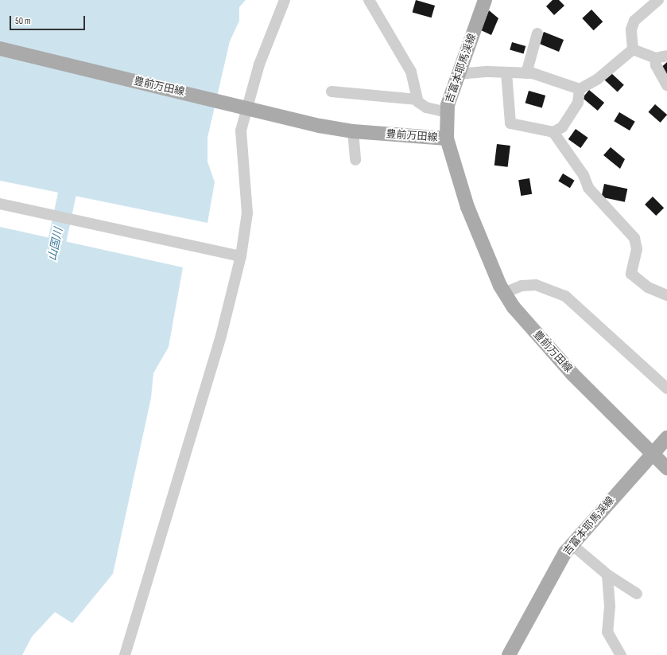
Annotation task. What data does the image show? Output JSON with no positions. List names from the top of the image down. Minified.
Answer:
{"streets":{"main road":["吉富本耶馬渓線","豊前万田線"]},"crossings":[["吉富本耶馬渓線","豊前万田線"]],"water":["山国川"],"scale_bar":"50 m"}
